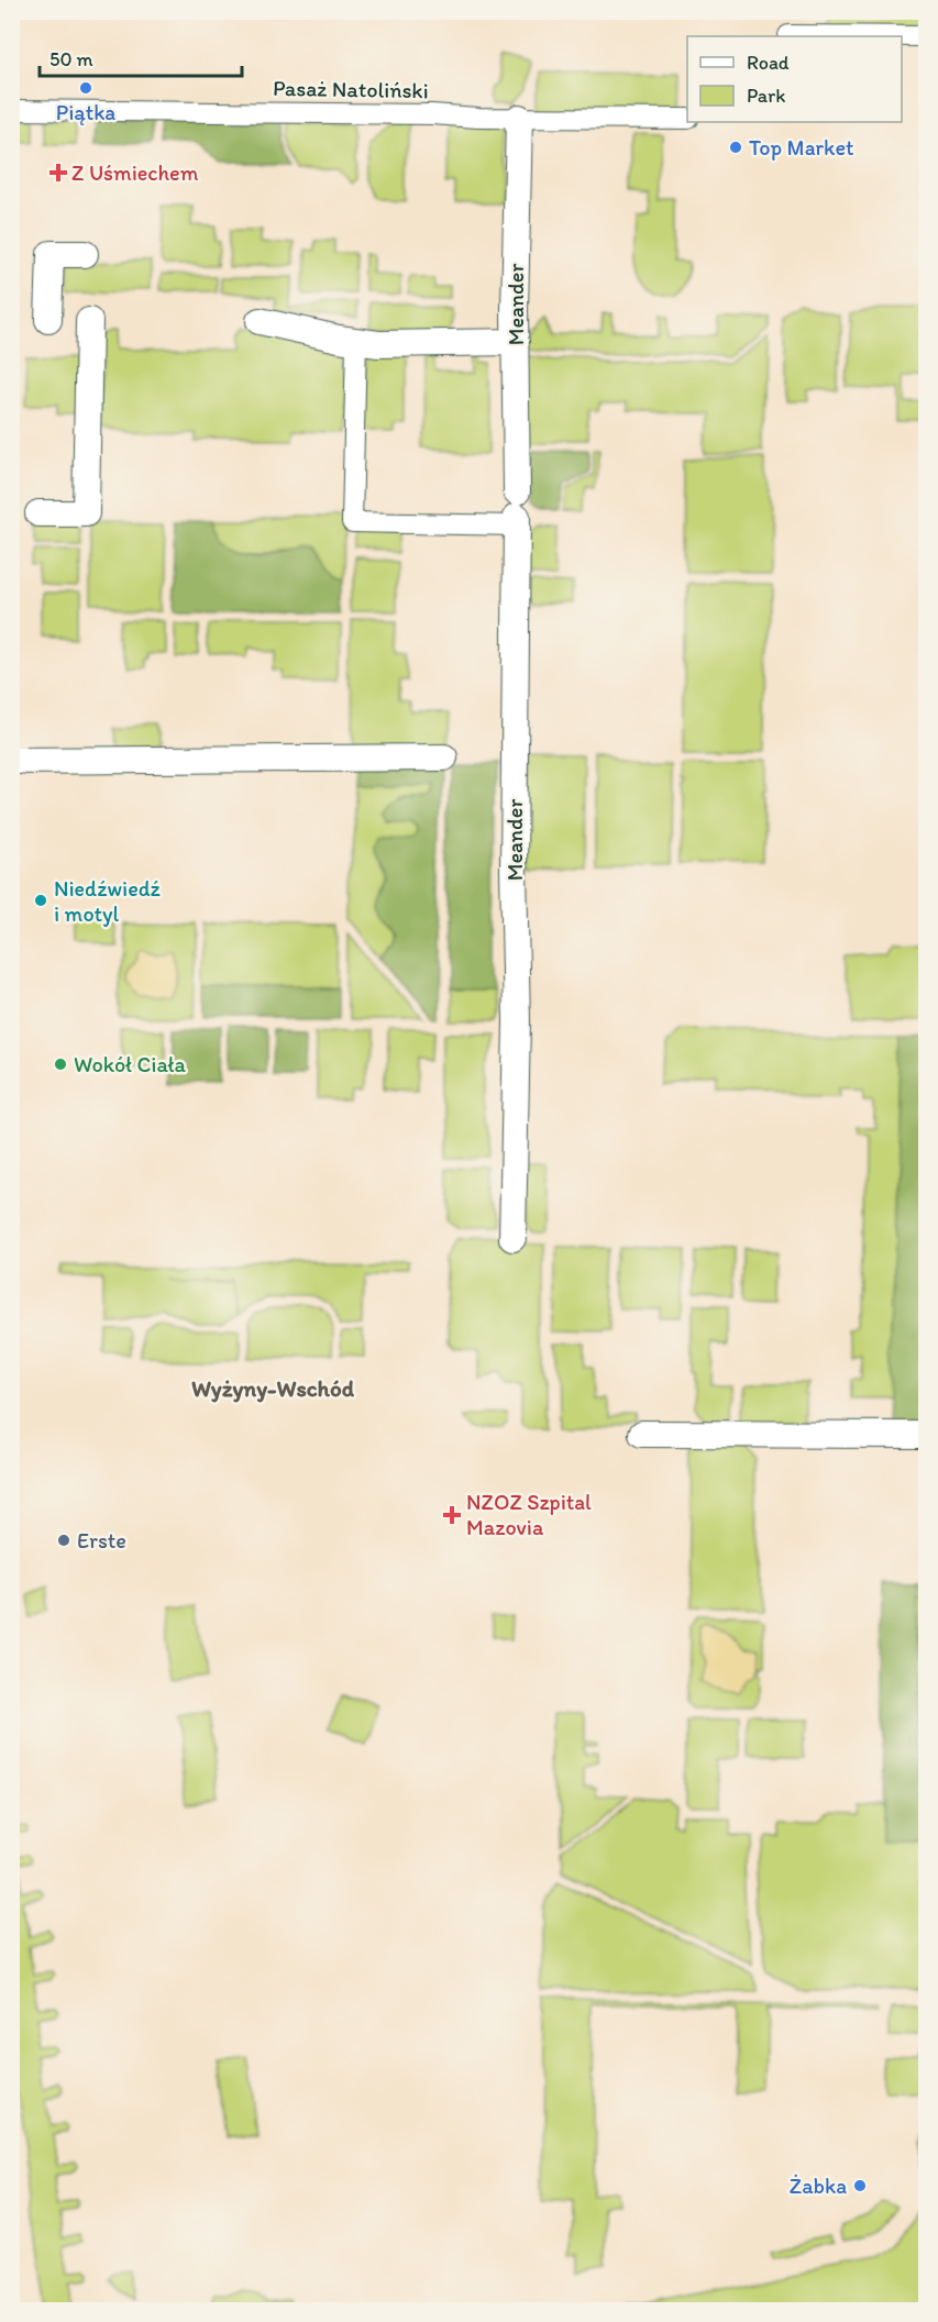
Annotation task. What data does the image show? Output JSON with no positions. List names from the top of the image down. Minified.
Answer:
{"streets":{"street":["Pasaż Natoliński","Meander"]},"crossings":[["Pasaż Natoliński","Meander"]],"districts":["Wyżyny-Wschód"],"places":{"other":["Piątka","Top Market","Niedźwiedź i motyl","Wokół Ciała","Erste","Żabka"],"health":["Z Uśmiechem","NZOZ Szpital Mazovia"]},"legend":["Road","Park"],"scale_bar":"50 m"}
